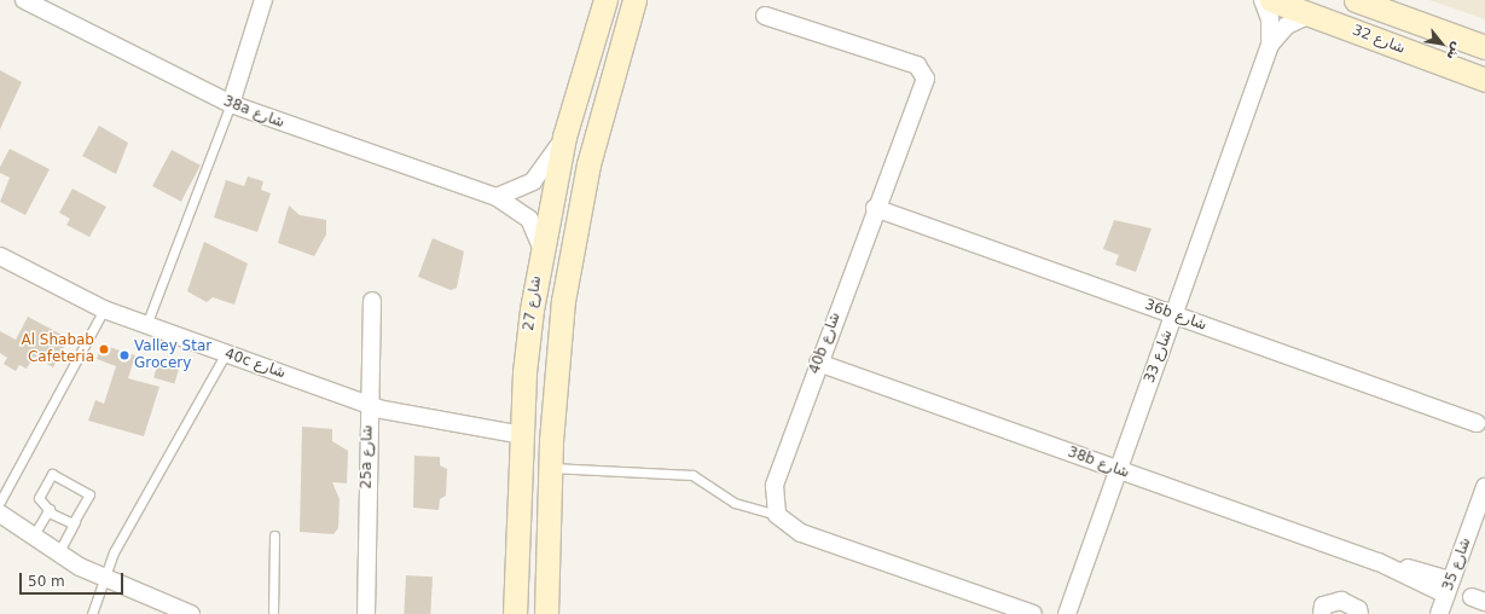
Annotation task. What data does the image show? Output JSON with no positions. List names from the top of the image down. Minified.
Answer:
{"streets":{"street":["شارع 32","38a شارع","شارع 27","36b شارع","40b شارع","شارع 33","40c شارع","25a شارع","38b شارع","شارع 35"]},"crossings":[["شارع 32","شارع 33"],["38a شارع","شارع 27"],["شارع 27","40c شارع"],["36b شارع","40b شارع"],["36b شارع","شارع 33"],["40b شارع","38b شارع"],["شارع 33","38b شارع"],["40c شارع","25a شارع"],["38b شارع","شارع 35"]],"places":["Al Shabab Cafeteria","Valley Star Grocery"],"scale_bar":"50 m","north":"bottom right"}
